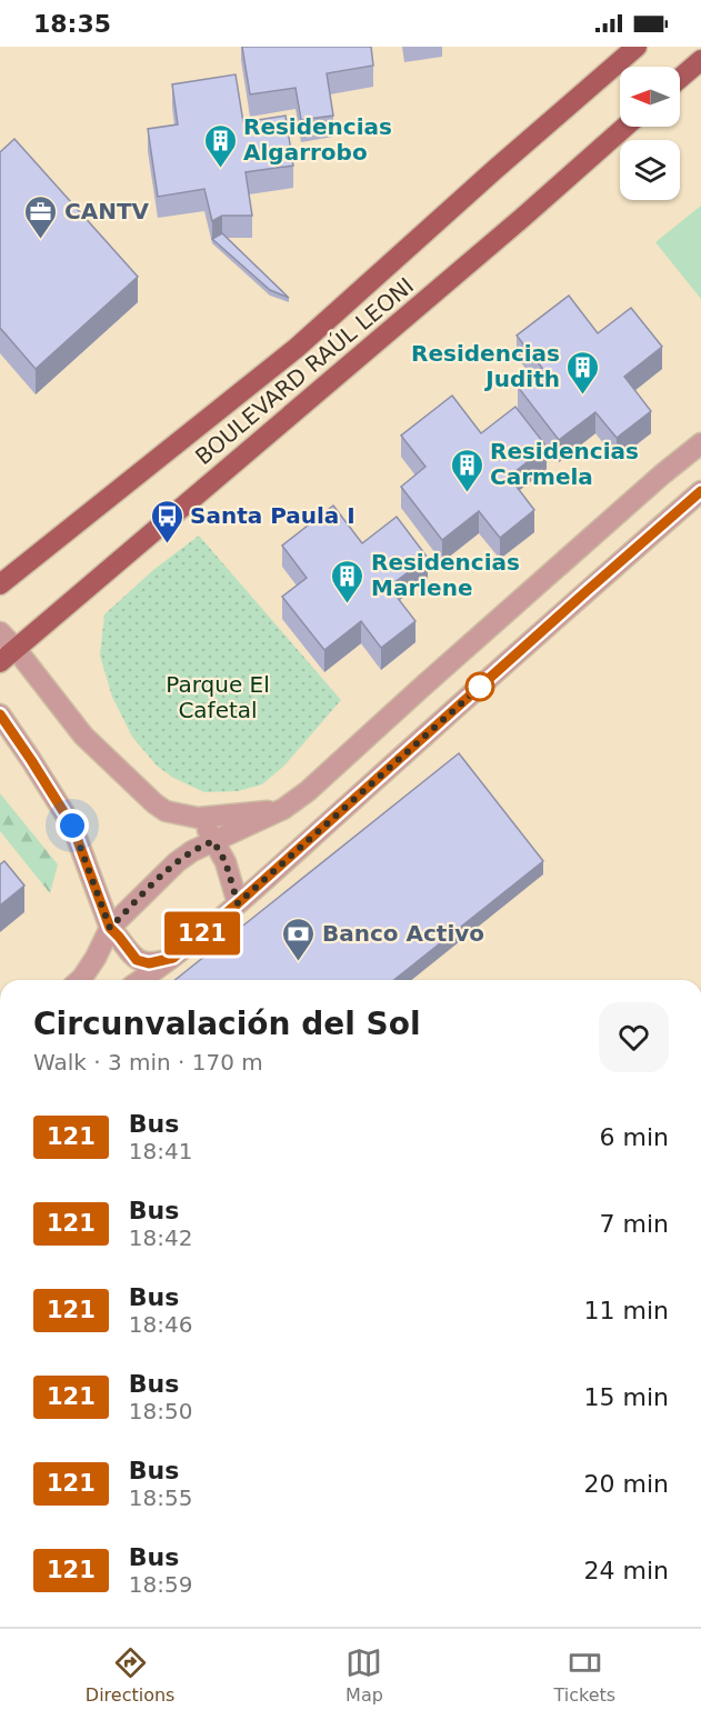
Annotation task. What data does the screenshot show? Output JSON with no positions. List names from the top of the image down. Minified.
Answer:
{"streets":{"main road":["BOULEVARD RAÚL LEONI"]},"parks":["Parque El Cafetal"],"places":{"building":["Residencias Algarrobo","Residencias Judith","Residencias Carmela","Residencias Marlene"],"office":["CANTV"],"bus stop":["Santa Paula I"],"bank":["Banco Activo"]},"lines":["bus line 121"],"north":"left","page":{"status":"18:35","on_map":"121","heading":["Circunvalación del Sol","Walk · 3 min · 170 m"],"list":[{"mark":"121","name":"Bus","note":"18:41","value":"6 min"},{"mark":"121","name":"Bus","note":"18:42","value":"7 min"},{"mark":"121","name":"Bus","note":"18:46","value":"11 min"},{"mark":"121","name":"Bus","note":"18:50","value":"15 min"},{"mark":"121","name":"Bus","note":"18:55","value":"20 min"},{"mark":"121","name":"Bus","note":"18:59","value":"24 min"}],"tabs":["Directions","Map","Tickets"]}}
